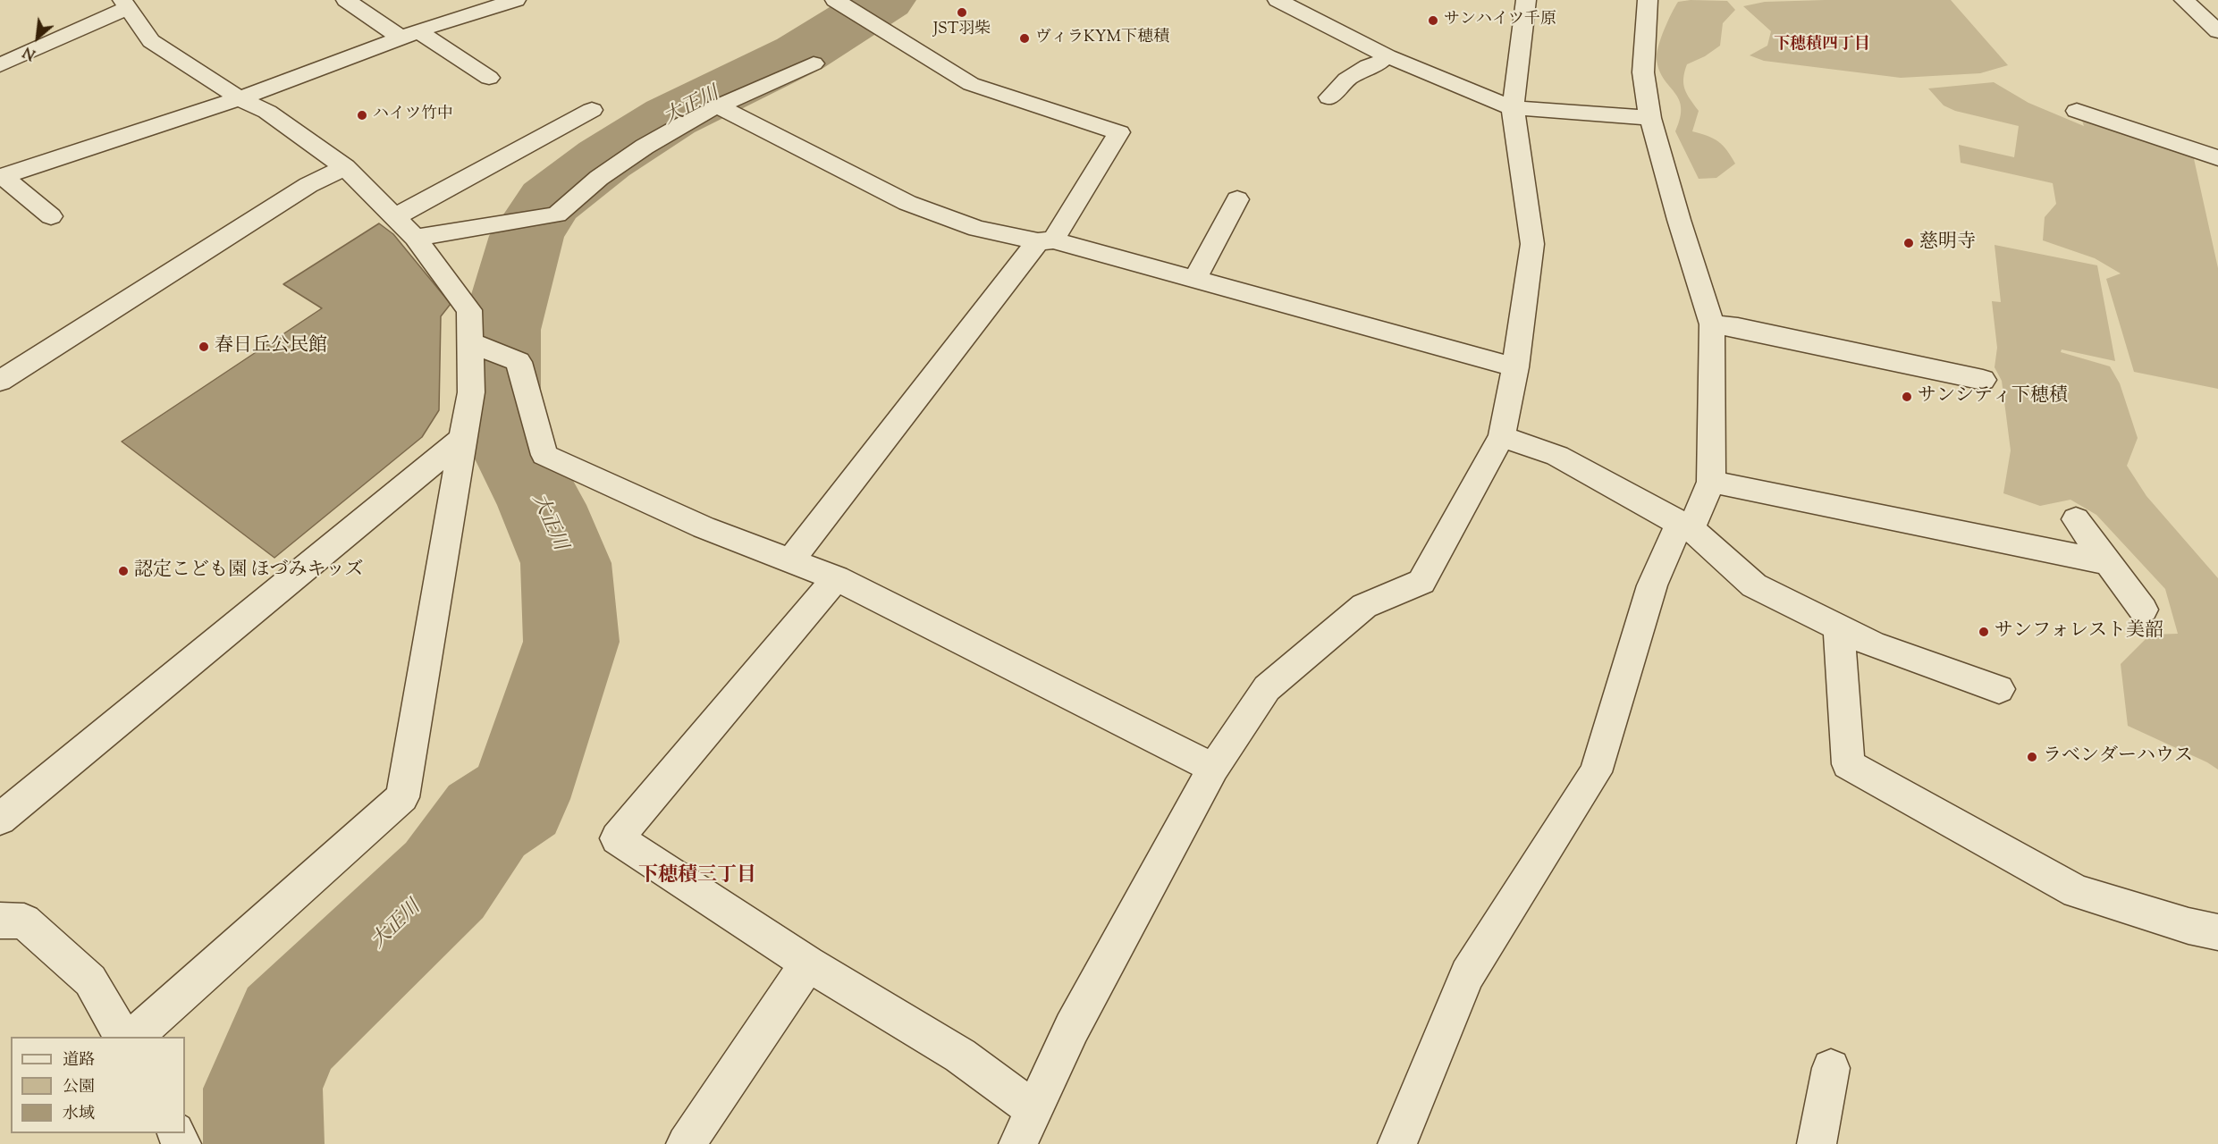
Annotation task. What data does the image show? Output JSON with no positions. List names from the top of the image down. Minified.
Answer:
{"districts":["下穂積四丁目","下穂積三丁目"],"water":["大正川"],"places":["JST羽柴","サンハイツ千原","ヴィラKYM下穂積","ハイツ竹中","慈明寺","春日丘公民館","サンシティ下穂積","認定こども園 ほづみキッズ","サンフォレスト美韶","ラベンダーハウス"],"legend":["道路","公園","水域"],"north":"bottom left"}
